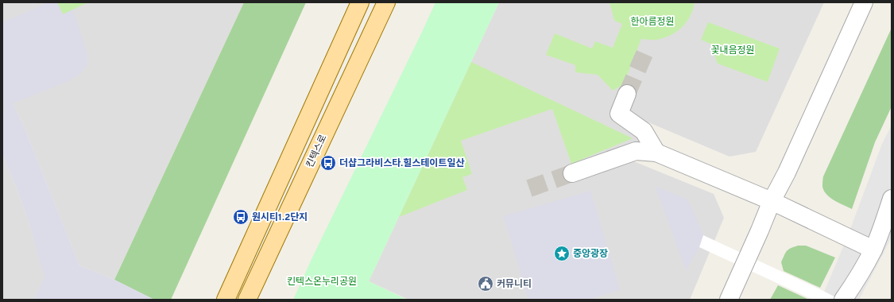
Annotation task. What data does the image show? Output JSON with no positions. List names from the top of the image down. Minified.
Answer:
{"streets":{"main road":["킨텍스로"]},"parks":["한아름정원","꽃내음정원","킨텍스온누리공원"],"places":{"bus stop":["더샵그라비스타.힐스테이트일산","원시티1.2단지"],"place":["중앙광장"],"public building":["커뮤니티"]}}
